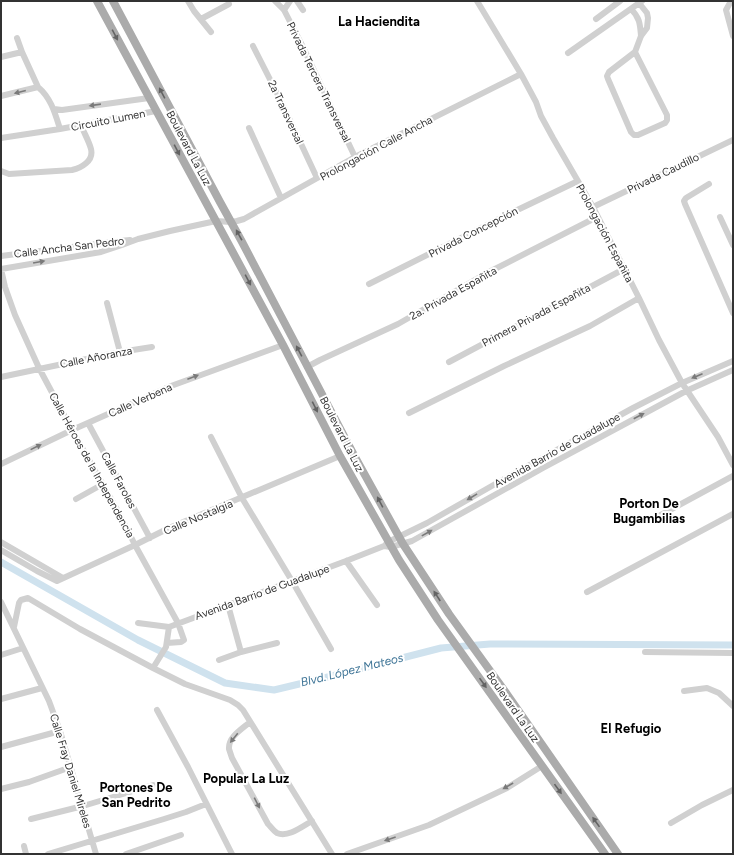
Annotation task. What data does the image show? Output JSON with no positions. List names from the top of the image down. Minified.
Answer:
{"streets":{"main road":["Boulevard La Luz"],"street":["Privada Tercera Transversal","2a Transversal","Circuito Lumen","Prolongación Calle Ancha","Privada Caudillo","Privada Concepción","Prolongación Españita","Calle Ancha San Pedro","2a. Privada Españita","Primera Privada Españita","Calle Añoranza","Calle Verbena","Avenida Barrio de Guadalupe","Calle Héroes de la Independencia","Calle Faroles","Calle Nostalgia","Calle Fray Daniel Mireles"]},"crossings":[["Privada Tercera Transversal","Prolongación Calle Ancha"],["2a Transversal","Prolongación Calle Ancha"],["Circuito Lumen","Boulevard La Luz"],["Boulevard La Luz","Prolongación Calle Ancha"],["Boulevard La Luz","Calle Ancha San Pedro"],["Boulevard La Luz","2a. Privada Españita"],["Boulevard La Luz","Calle Verbena"],["Boulevard La Luz","Avenida Barrio de Guadalupe"],["Boulevard La Luz","Calle Nostalgia"],["Prolongación Calle Ancha","Prolongación Españita"],["Prolongación Calle Ancha","Calle Ancha San Pedro"],["Privada Caudillo","Prolongación Españita"],["Privada Concepción","Prolongación Españita"],["Prolongación Españita","2a. Privada Españita"],["Prolongación Españita","Primera Privada Españita"],["Prolongación Españita","Avenida Barrio de Guadalupe"],["Calle Ancha San Pedro","Calle Héroes de la Independencia"],["Calle Añoranza","Calle Héroes de la Independencia"],["Calle Verbena","Calle Héroes de la Independencia"],["Calle Verbena","Calle Faroles"],["Avenida Barrio de Guadalupe","Calle Héroes de la Independencia"],["Calle Héroes de la Independencia","Calle Nostalgia"],["Calle Faroles","Calle Nostalgia"]],"one_way":["Calle Verbena"],"districts":["La Haciendita","Porton De Bugambilias","El Refugio","Popular La Luz","Portones De San Pedrito"],"water":["Blvd. López Mateos"]}
